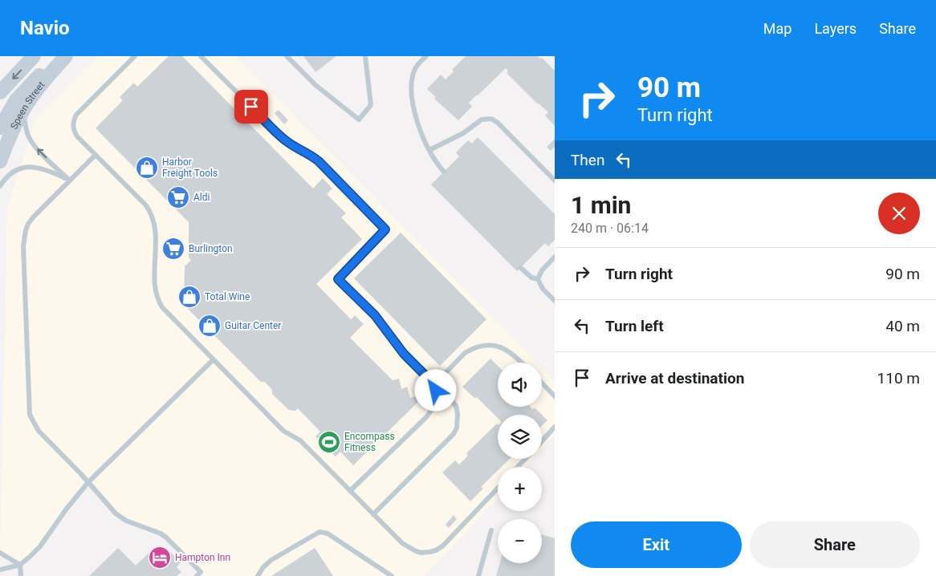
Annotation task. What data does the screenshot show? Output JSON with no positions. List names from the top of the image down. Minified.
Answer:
{"streets":{"main road":["Speen Street"]},"places":{"shop":["Harbor Freight Tools","Total Wine","Guitar Center"],"supermarket":["Aldi","Burlington"],"sports":["Encompass Fitness"],"hotel":["Hampton Inn"]},"page":{"header":"Navio","nav":["Map","Layers","Share"],"turn":["90 m","Turn right"],"then":"Then","heading":["1 min","240 m · 06:14"],"list":[{"name":"Turn right","value":"90 m"},{"name":"Turn left","value":"40 m"},{"name":"Arrive at destination","value":"110 m"}],"map_buttons":["+","−"],"buttons":["Exit","Share"]}}
